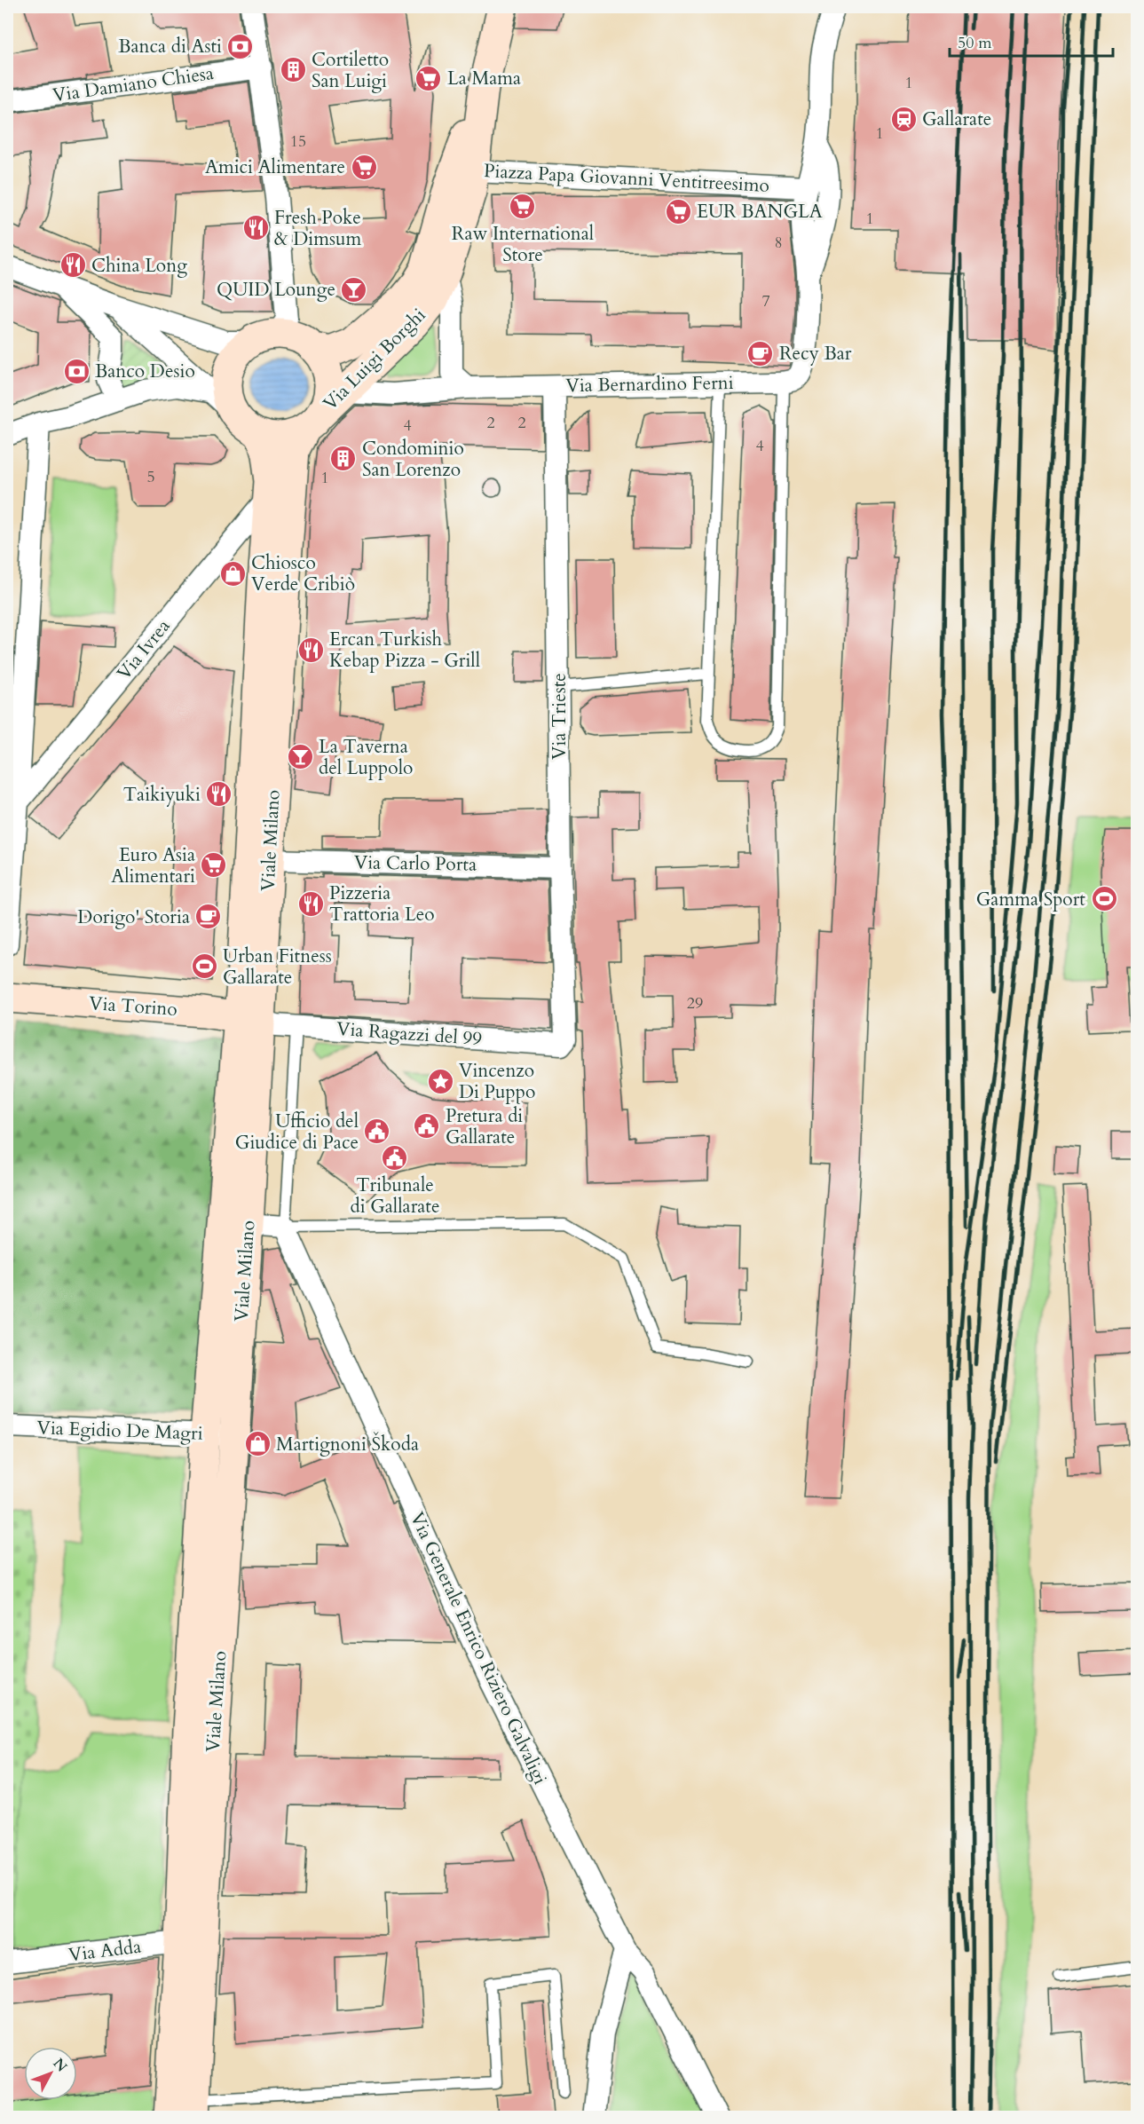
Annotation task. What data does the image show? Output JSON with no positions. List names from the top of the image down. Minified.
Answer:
{"streets":{"street":["Via Damiano Chiesa","Piazza Papa Giovanni Ventitreesimo","Via Luigi Borghi","Via Bernardino Ferni","Via Ivrea","Via Trieste","Viale Milano","Via Carlo Porta","Via Torino","Via Ragazzi del 99","Via Egidio De Magri","Via Generale Enrico Riziero Galvaligi","Via Adda"]},"crossings":[["Piazza Papa Giovanni Ventitreesimo","Via Luigi Borghi"],["Via Luigi Borghi","Via Bernardino Ferni"],["Via Luigi Borghi","Viale Milano"],["Via Bernardino Ferni","Via Trieste"],["Via Ivrea","Viale Milano"],["Via Trieste","Via Carlo Porta"],["Via Trieste","Via Ragazzi del 99"],["Viale Milano","Via Carlo Porta"],["Viale Milano","Via Torino"],["Viale Milano","Via Ragazzi del 99"],["Viale Milano","Via Egidio De Magri"],["Viale Milano","Via Adda"],["Via Torino","Via Ragazzi del 99"]],"places":{"bank":["Banca di Asti","Banco Desio"],"building":["Cortiletto San Luigi","Condominio San Lorenzo"],"supermarket":["La Mama","Amici Alimentare","Raw International Store","EUR BANGLA","Euro Asia Alimentari"],"station":["Gallarate"],"restaurant":["Fresh Poke & Dimsum","China Long","Ercan Turkish Kebap Pizza - Grill","Taikiyuki","Pizzeria Trattoria Leo"],"bar":["QUID Lounge","La Taverna del Luppolo"],"cafe":["Recy Bar","Dorigo' Storia"],"shop":["Chiosco Verde Cribiò","Martignoni Škoda"],"sports":["Gamma Sport","Urban Fitness Gallarate"],"place":["Vincenzo Di Puppo"],"public building":["Pretura di Gallarate","Ufficio del Giudice di Pace","Tribunale di Gallarate"]},"house_numbers":["1","1","15","1","8","7","2","2","4","4","5","1","29"],"scale_bar":"50 m","north":"top right"}
